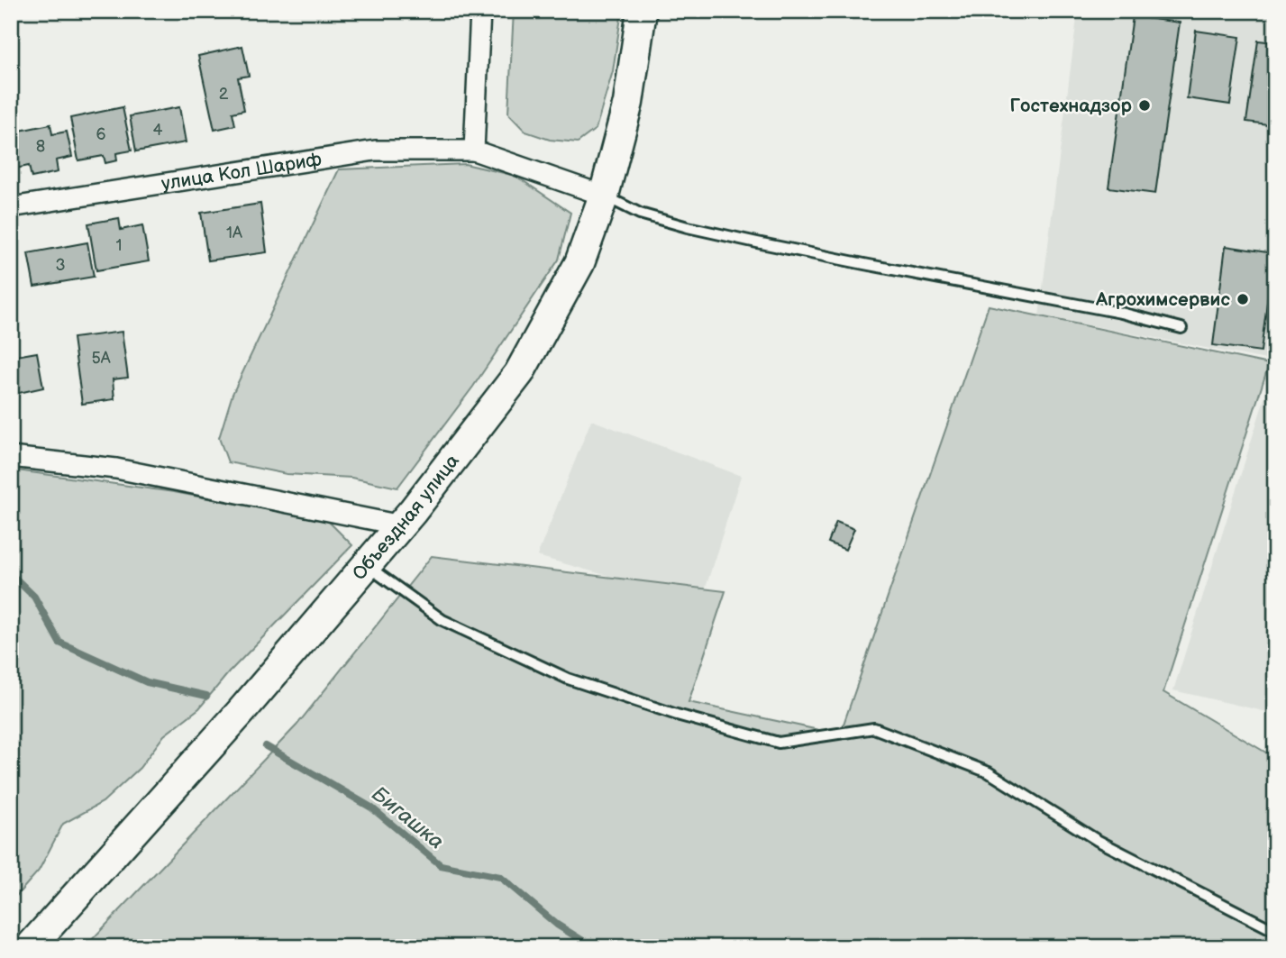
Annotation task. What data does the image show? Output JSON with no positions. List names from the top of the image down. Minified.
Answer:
{"streets":{"main road":["Объездная улица"],"street":["улица Кол Шариф"]},"crossings":[["улица Кол Шариф","Объездная улица"]],"water":["Бигашка"],"places":["Гостехнадзор","Агрохимсервис"],"house_numbers":["2","4","6","8","1А","1","3","5А"]}
